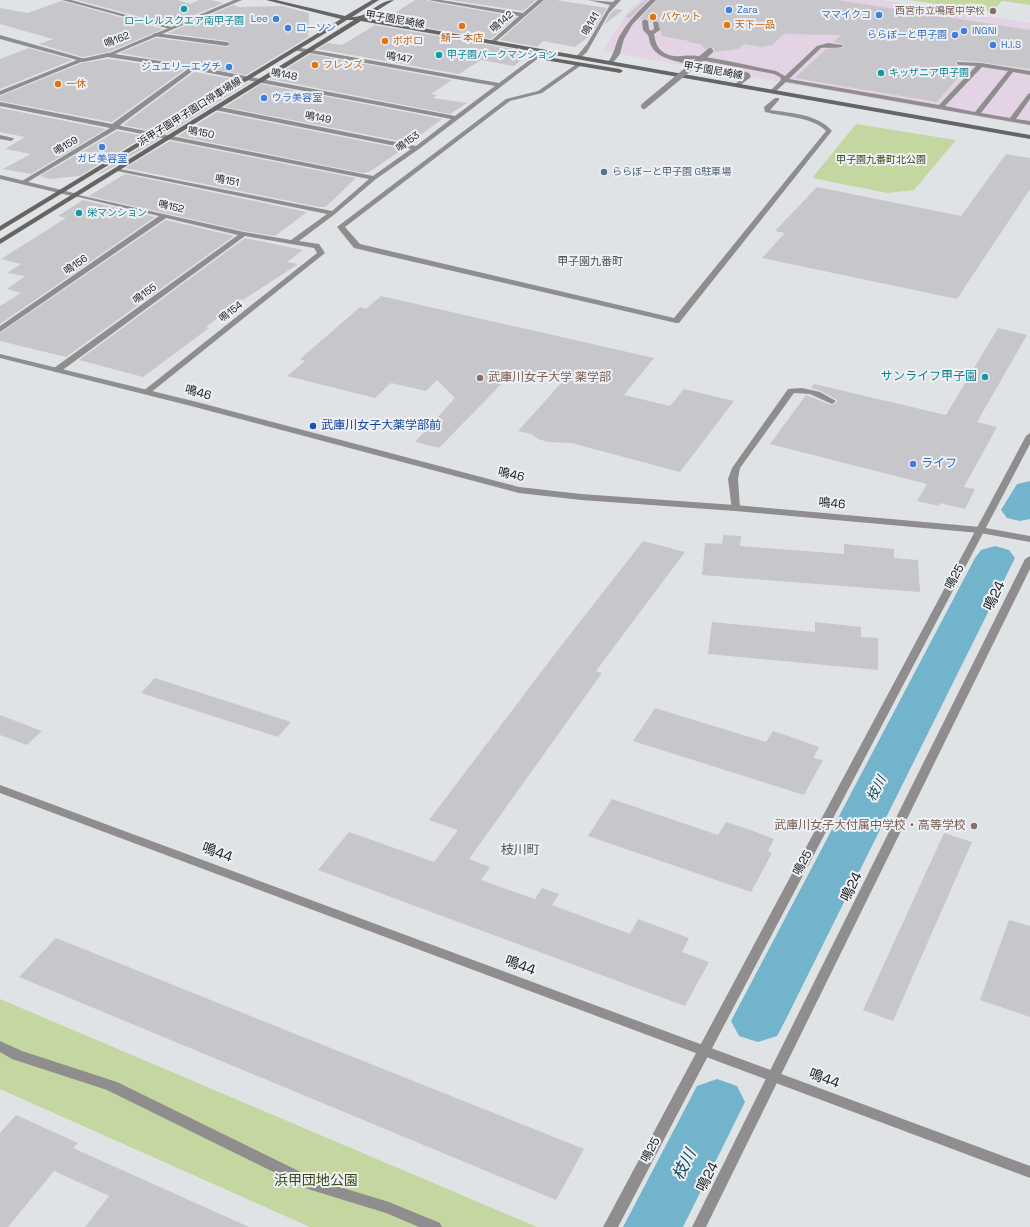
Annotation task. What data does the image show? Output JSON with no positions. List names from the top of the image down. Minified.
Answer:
{"streets":{"main road":["甲子園尼崎線","浜甲子園甲子園口停車場線"],"street":["鳴142","鳴141","鳴162","鳴147","鳴148","鳴149","鳴150","鳴153","鳴159","鳴151","鳴152","鳴156","鳴155","鳴154","鳴46","鳴25","鳴24","鳴44"]},"crossings":[["甲子園尼崎線","鳴142"],["甲子園尼崎線","鳴141"],["甲子園尼崎線","浜甲子園甲子園口停車場線"],["甲子園尼崎線","鳴153"],["鳴162","鳴148"],["鳴147","浜甲子園甲子園口停車場線"],["鳴147","鳴153"],["鳴148","浜甲子園甲子園口停車場線"],["鳴148","鳴153"],["鳴148","鳴159"],["浜甲子園甲子園口停車場線","鳴149"],["浜甲子園甲子園口停車場線","鳴150"],["浜甲子園甲子園口停車場線","鳴151"],["浜甲子園甲子園口停車場線","鳴152"],["鳴149","鳴153"],["鳴150","鳴153"],["鳴150","鳴159"],["鳴153","鳴151"],["鳴153","鳴152"],["鳴159","鳴152"],["鳴152","鳴156"],["鳴152","鳴155"],["鳴152","鳴154"],["鳴155","鳴46"],["鳴154","鳴46"],["鳴46","鳴25"],["鳴25","鳴44"],["鳴24","鳴44"]],"districts":["甲子園九番町","枝川町"],"water":["枝川"],"parks":["甲子園九番町北公園","浜甲団地公園"],"places":["ローレルスクエア南甲子園","Zara","西宮市立鳴尾中学校","ママイクコ","バケット","Lee","天下一品","鯖一 本店","ローソン","INGNI","ららぽーと甲子園","ポポロ","H.I.S","甲子園パークマンション","フレンズ","ジュエリーエグチ","キッザニア甲子園","一休","ウラ美容室","ガビ美容室","ららぽーと甲子園 G駐車場","栄マンション","サンライフ甲子園","武庫川女子大学 薬学部","武庫川女子大薬学部前","ライフ","武庫川女子大付属中学校・高等学校"]}
